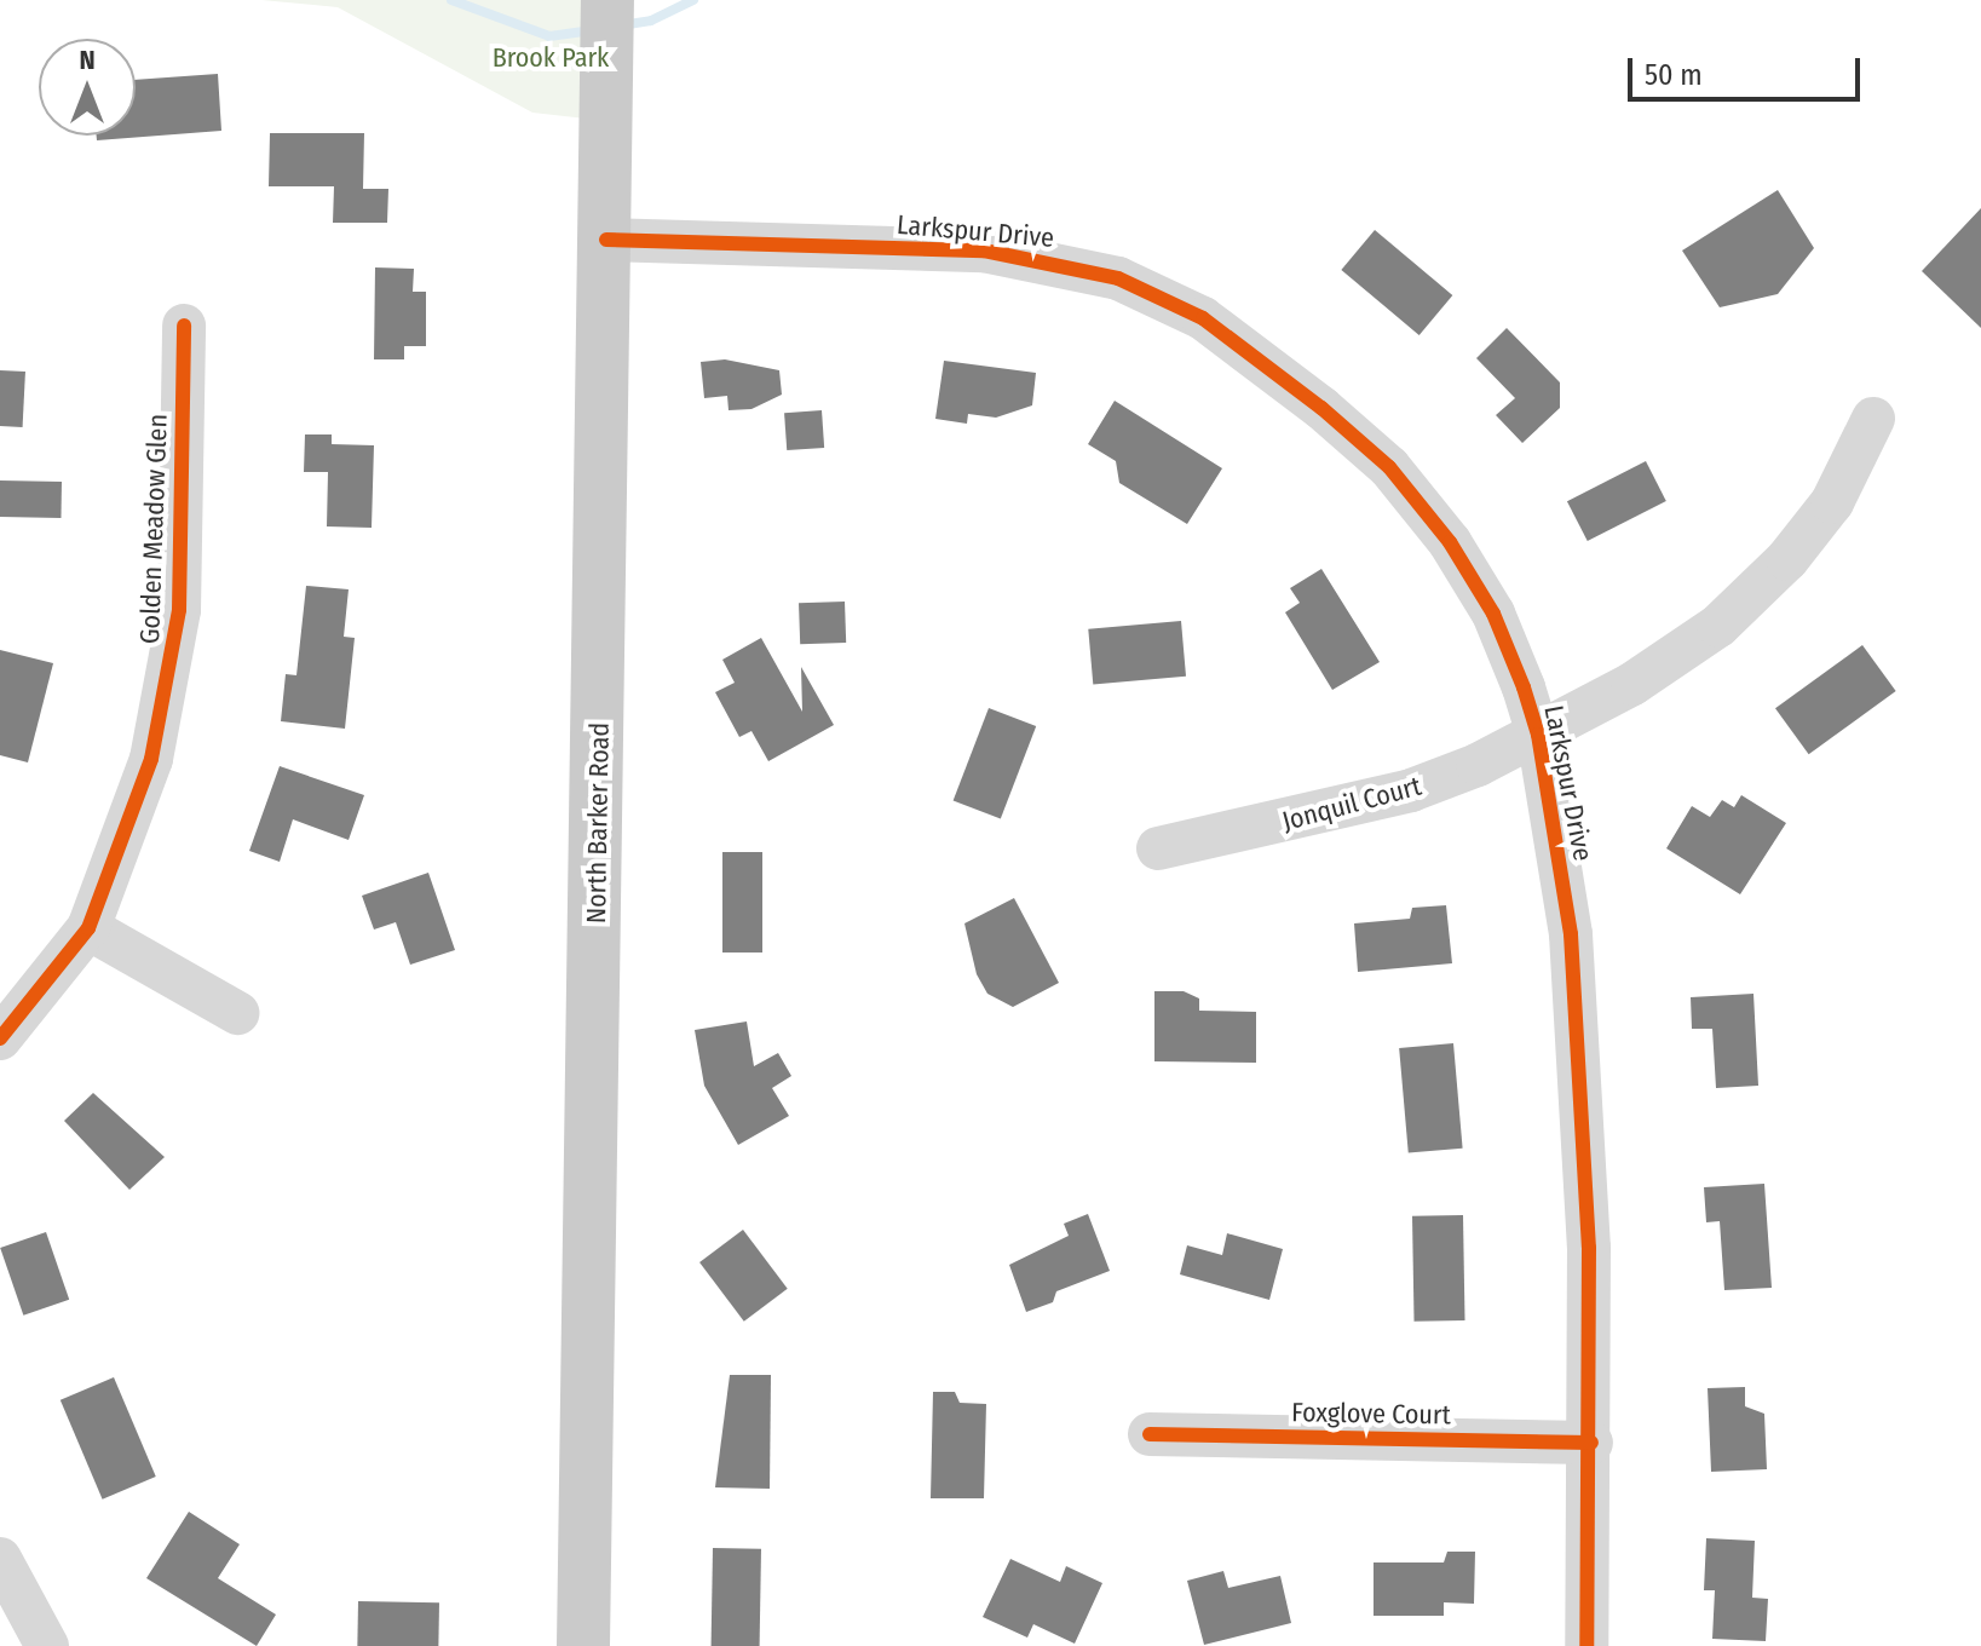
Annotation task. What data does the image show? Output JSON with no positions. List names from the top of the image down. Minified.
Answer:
{"streets":{"main road":["North Barker Road"],"street":["Larkspur Drive","Golden Meadow Glen","Jonquil Court","Foxglove Court"]},"crossings":[["Larkspur Drive","Jonquil Court"],["Larkspur Drive","North Barker Road"],["Larkspur Drive","Foxglove Court"]],"parks":["Brook Park"],"scale_bar":"50 m","north":"top"}
